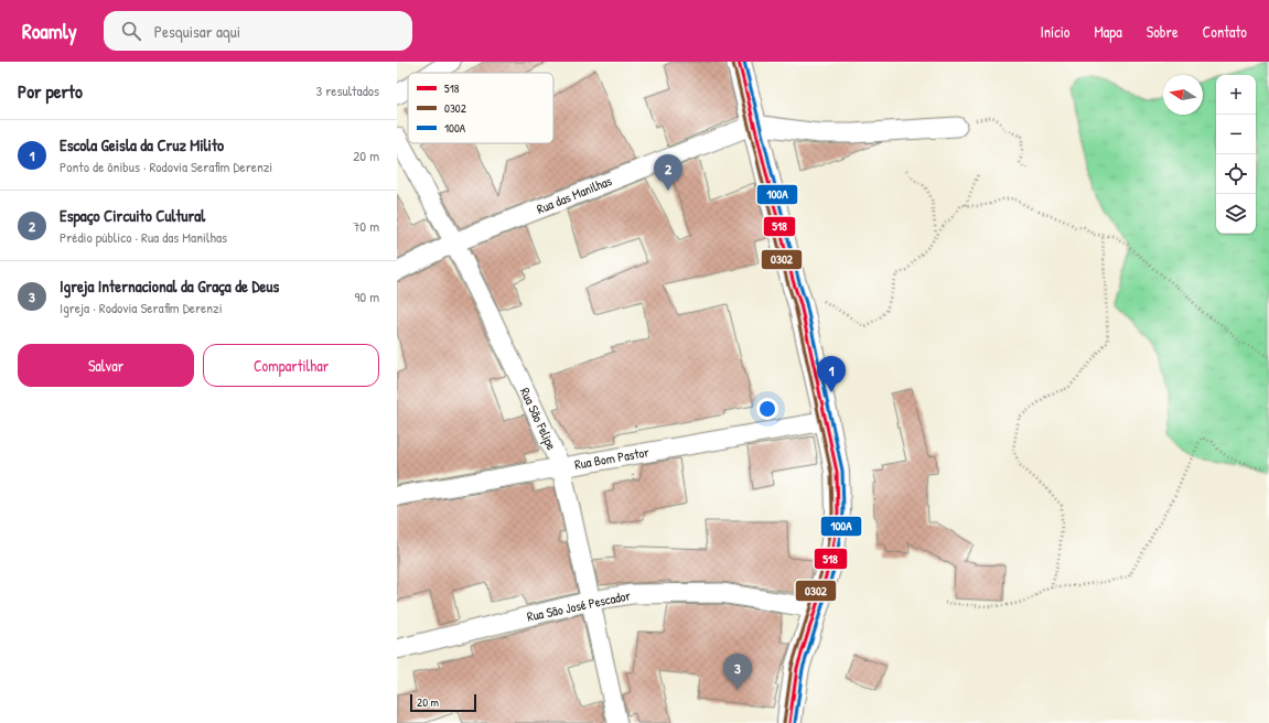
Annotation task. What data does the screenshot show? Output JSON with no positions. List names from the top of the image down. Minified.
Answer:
{"streets":{"street":["Rua das Manilhas","Rua São Felipe","Rua Bom Pastor","Rua São José Pescador"]},"crossings":[["Rua das Manilhas","Rua São Felipe"],["Rua São Felipe","Rua Bom Pastor"],["Rua São Felipe","Rua São José Pescador"]],"lines":["transit line 518","transit line 100A","transit line 0302"],"legend":["518","0302","100A"],"scale_bar":"20 m","north":"left","page":{"header":"Roamly","search":"Pesquisar aqui","nav":["Início","Mapa","Sobre","Contato"],"heading":["Por perto","3 resultados"],"map_buttons":["+","−"],"list":[{"mark":"1","name":"Escola Geisla da Cruz Milito","note":"Ponto de ônibus · Rodovia Serafim Derenzi","value":"20 m"},{"mark":"2","name":"Espaço Circuito Cultural","note":"Prédio público · Rua das Manilhas","value":"70 m"},{"mark":"3","name":"Igreja Internacional da Graça de Deus","note":"Igreja · Rodovia Serafim Derenzi","value":"90 m"}],"pins":["2","1","3"],"buttons":["Salvar","Compartilhar"],"scale":"20 m"}}
